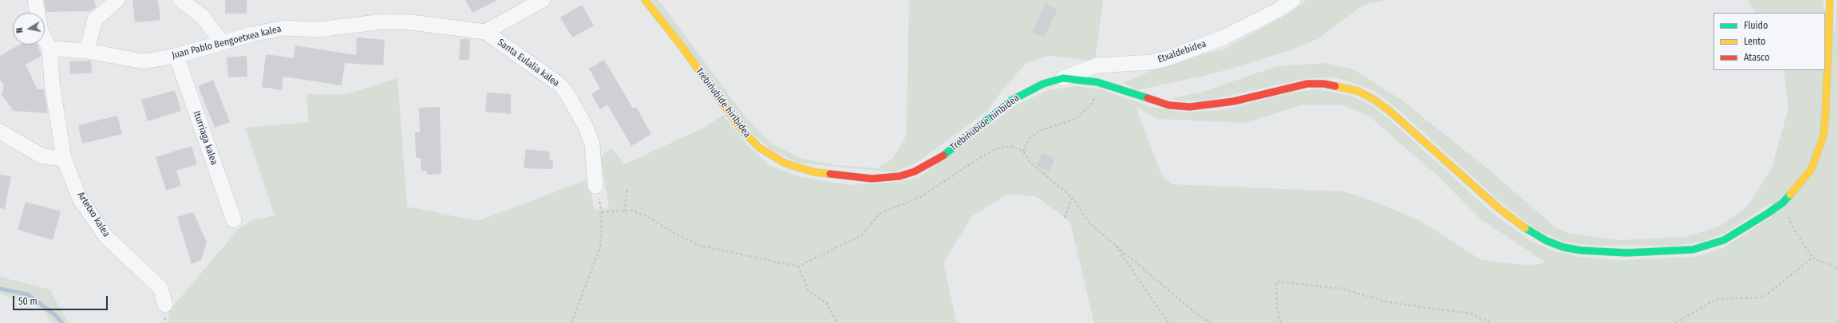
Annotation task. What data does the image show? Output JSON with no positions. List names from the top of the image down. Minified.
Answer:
{"streets":{"street":["Juan Pablo Bengoetxea kalea","Etxaldebidea","Santa Eulalia kalea","Trebiñubide hiribidea","Iturriaga kalea","Artetxo kalea"]},"crossings":[["Juan Pablo Bengoetxea kalea","Santa Eulalia kalea"],["Juan Pablo Bengoetxea kalea","Iturriaga kalea"],["Juan Pablo Bengoetxea kalea","Artetxo kalea"],["Etxaldebidea","Trebiñubide hiribidea"]],"legend":["Fluido","Lento","Atasco"],"scale_bar":"50 m","north":"left"}
